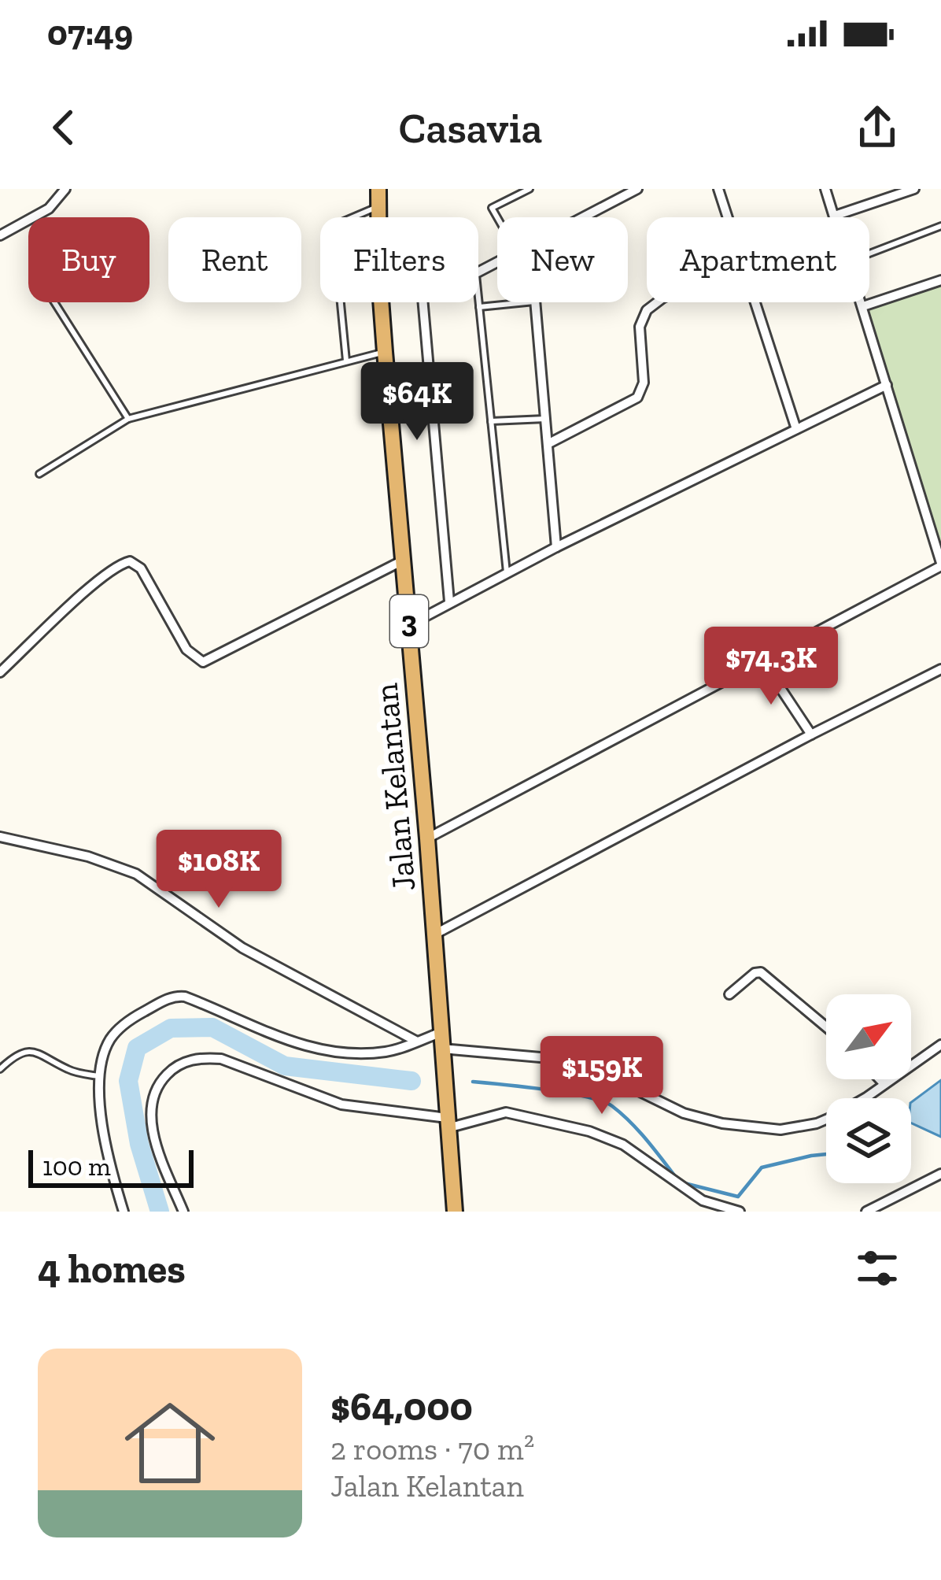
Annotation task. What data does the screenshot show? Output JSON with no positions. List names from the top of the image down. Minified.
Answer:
{"streets":{"highway":["3","Jalan Kelantan"]},"scale_bar":"100 m","north":"top right","page":{"status":"07:49","header":"Casavia","chip":["Buy","Rent","Filters","New","Apartment"],"price":["$64K","$74.3K","$108K","$159K"],"scale":"100 m","heading":"4 homes","list":[{"name":"$64,000","note":"2 rooms · 70 m² · Jalan Kelantan"}]}}
